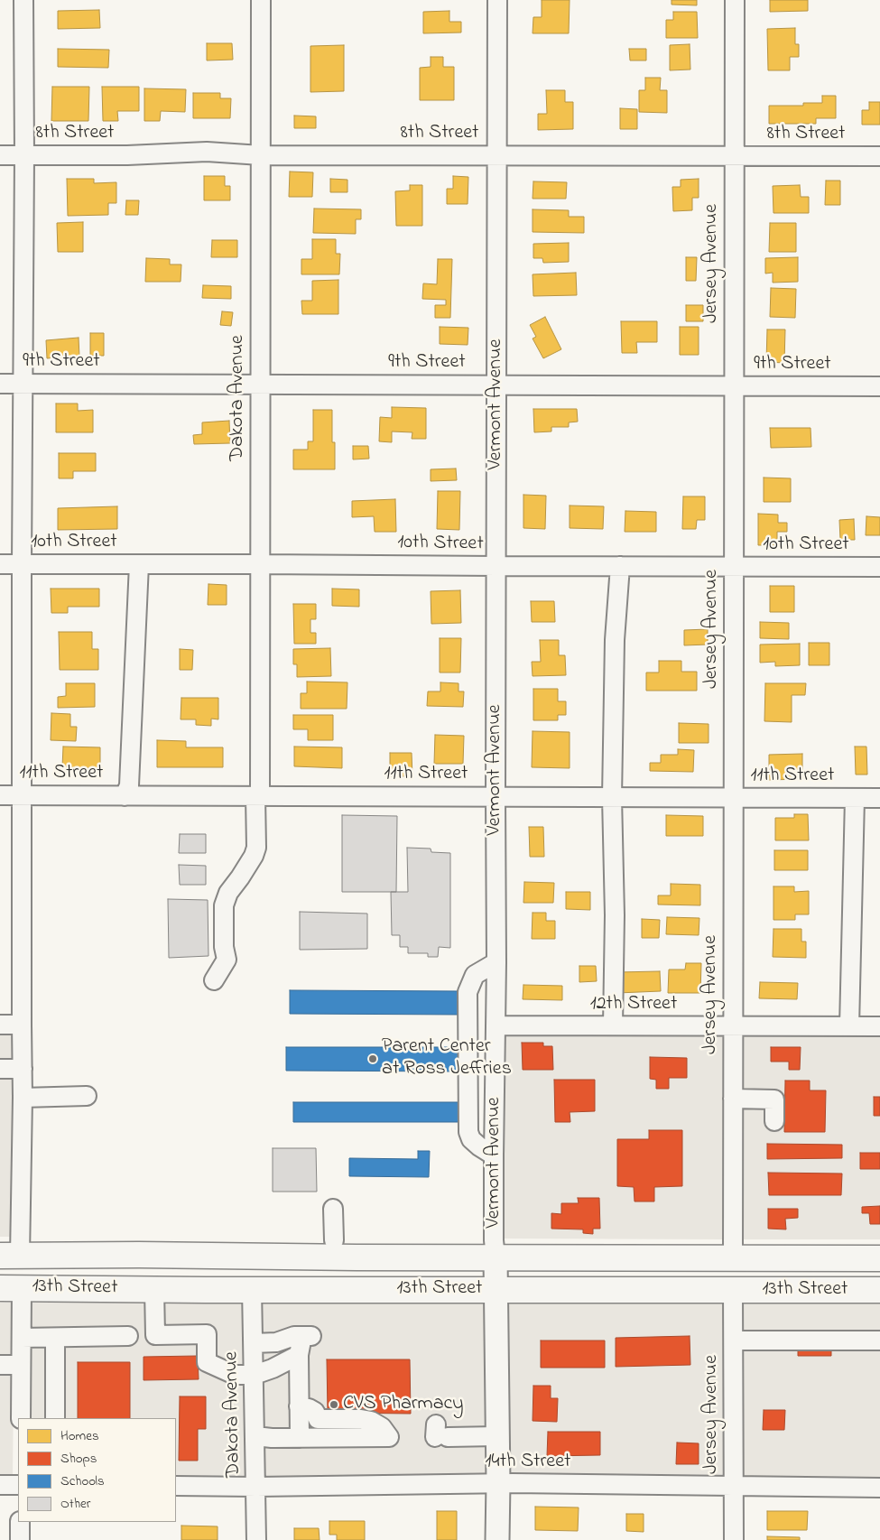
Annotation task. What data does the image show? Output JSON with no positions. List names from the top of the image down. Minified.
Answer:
{"streets":{"highway":["13th Street"],"main road":["Vermont Avenue"],"street":["8th Street","Jersey Avenue","9th Street","Dakota Avenue","10th Street","11th Street","12th Street","14th Street"]},"crossings":[["8th Street","Jersey Avenue"],["8th Street","Dakota Avenue"],["8th Street","Vermont Avenue"],["Jersey Avenue","9th Street"],["Jersey Avenue","10th Street"],["Jersey Avenue","11th Street"],["Jersey Avenue","12th Street"],["Jersey Avenue","13th Street"],["Jersey Avenue","14th Street"],["9th Street","Dakota Avenue"],["9th Street","Vermont Avenue"],["Dakota Avenue","10th Street"],["Dakota Avenue","11th Street"],["Dakota Avenue","13th Street"],["Dakota Avenue","14th Street"],["Vermont Avenue","10th Street"],["Vermont Avenue","11th Street"],["Vermont Avenue","12th Street"],["Vermont Avenue","13th Street"],["Vermont Avenue","14th Street"]],"places":["Parent Center at Ross Jeffries","CVS Pharmacy"],"legend":["Homes","Shops","Schools","Other"]}
